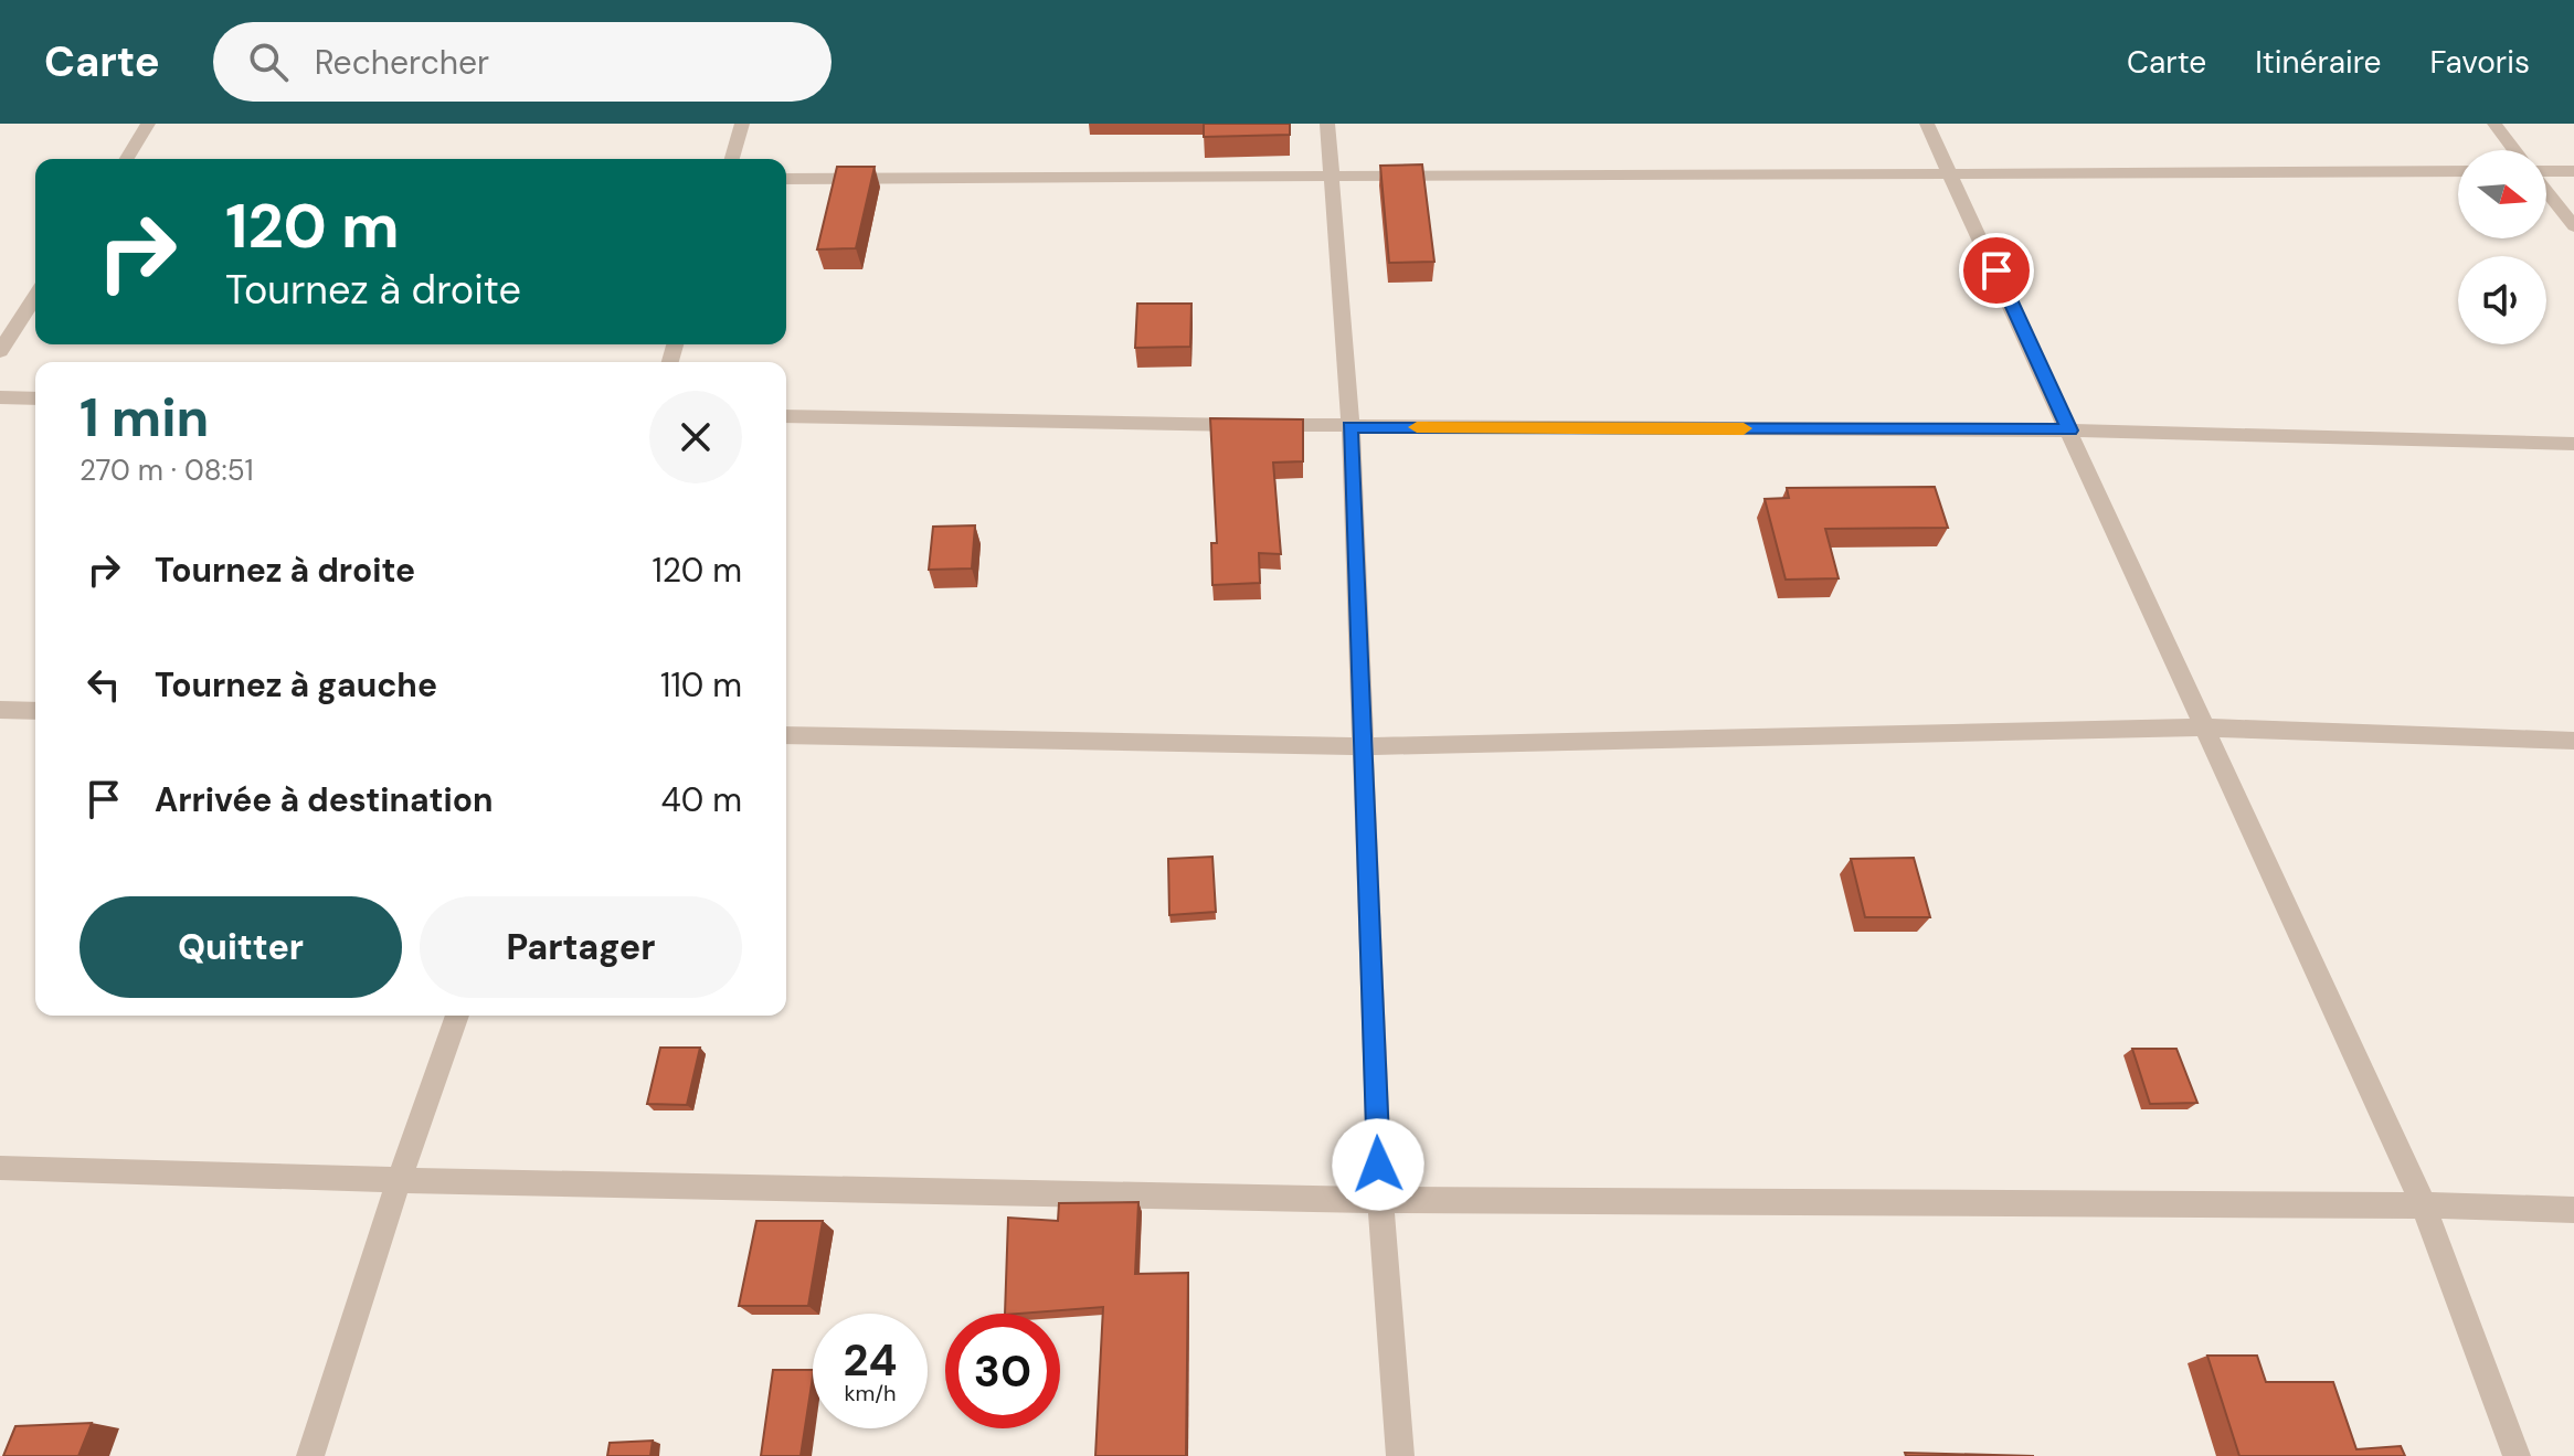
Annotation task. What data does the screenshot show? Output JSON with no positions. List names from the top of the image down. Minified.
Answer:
{"north":"right","page":{"header":"Carte","search":"Rechercher","nav":["Carte","Itinéraire","Favoris"],"turn":["120 m","Tournez à droite"],"heading":["1 min","270 m · 08:51"],"list":[{"name":"Tournez à droite","value":"120 m"},{"name":"Tournez à gauche","value":"110 m"},{"name":"Arrivée à destination","value":"40 m"}],"buttons":["Quitter","Partager"],"speed":"24 km/h","limit":"30"}}
